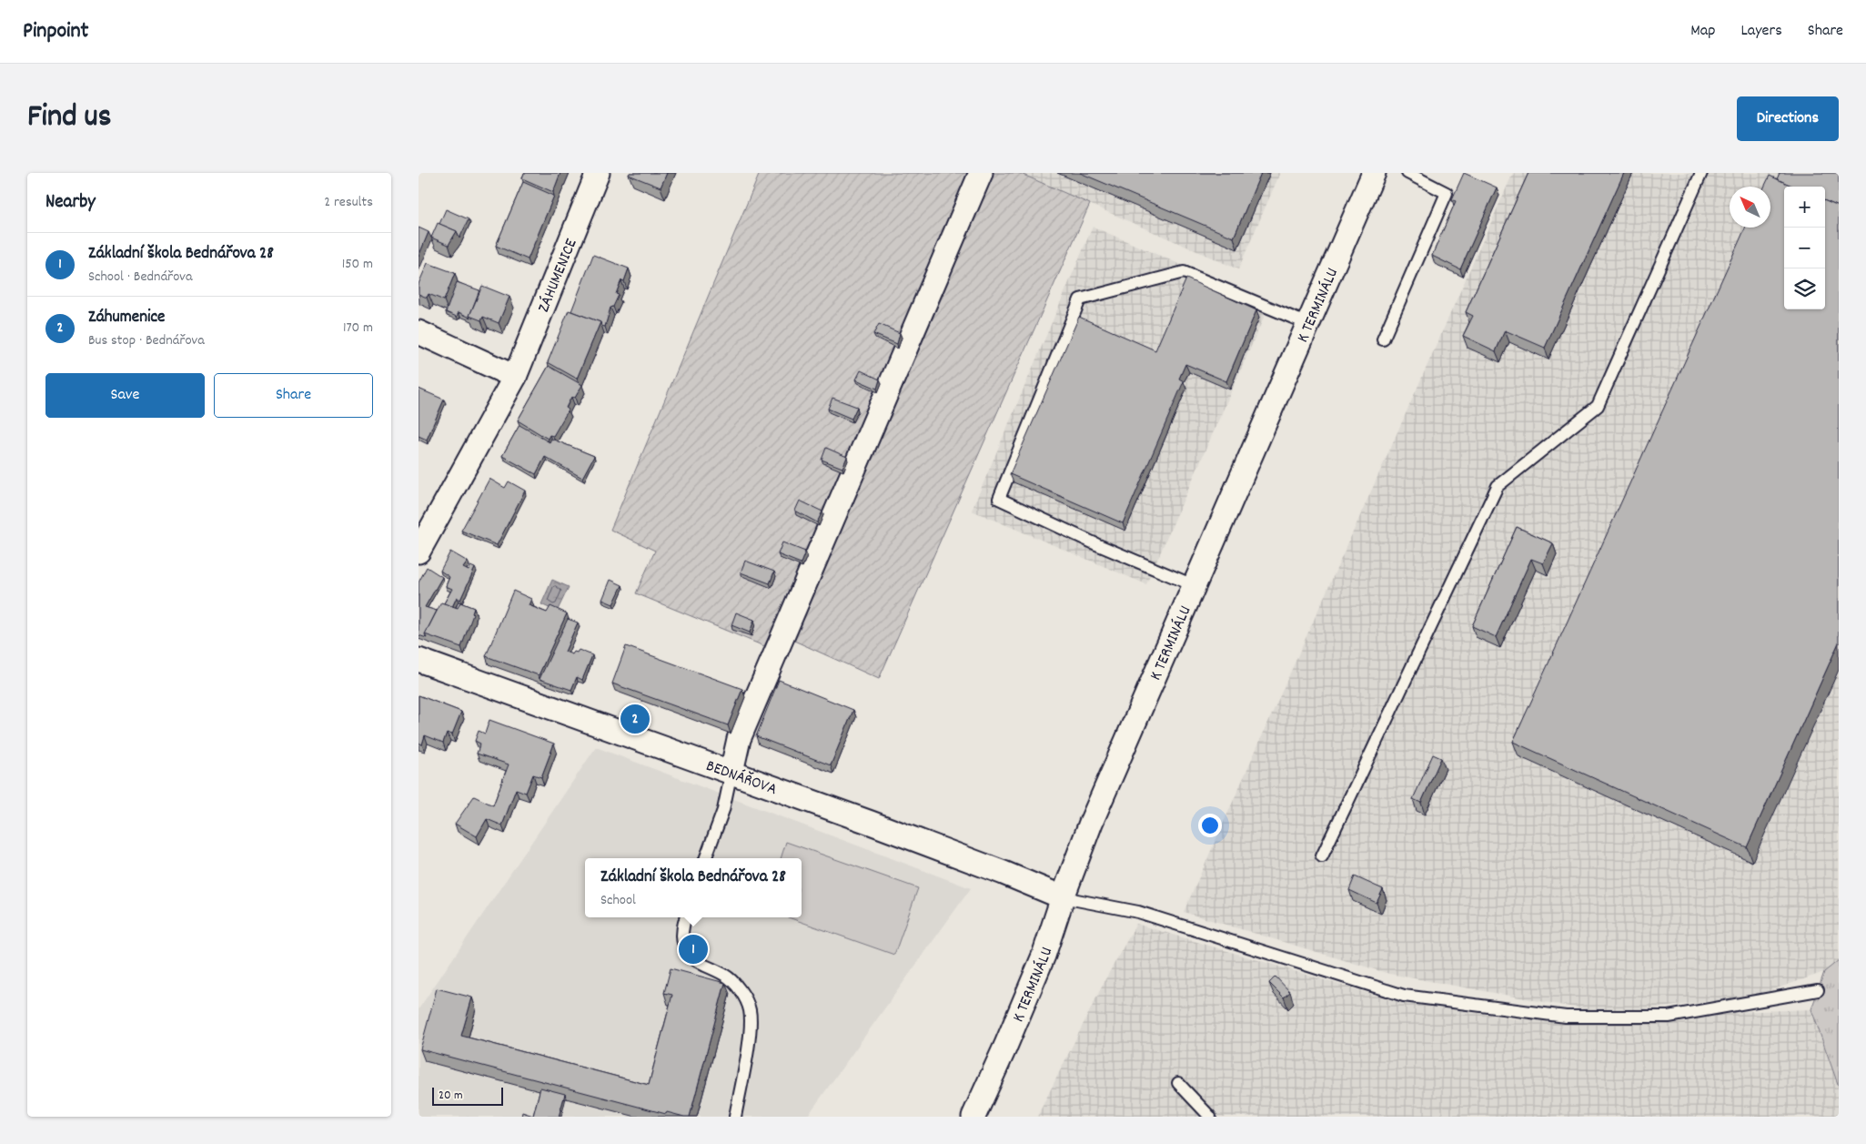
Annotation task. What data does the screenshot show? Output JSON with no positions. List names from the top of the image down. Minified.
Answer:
{"streets":{"street":["ZÁHUMENICE","K TERMINÁLU","BEDNÁŘOVA"]},"crossings":[["K TERMINÁLU","BEDNÁŘOVA"]],"scale_bar":"20 m","north":"top left","page":{"header":"Pinpoint","nav":["Map","Layers","Share"],"title":"Find us","buttons":["Directions",["Save","Share"]],"heading":["Nearby","2 results"],"map_buttons":["+","−"],"list":[{"mark":"1","name":"Základní škola Bednářova 28","note":"School · Bednářova","value":"150 m"},{"mark":"2","name":"Záhumenice","note":"Bus stop · Bednářova","value":"170 m"}],"pins":["2","1"],"popup":["Základní škola Bednářova 28","School"],"scale":"20 m"}}
